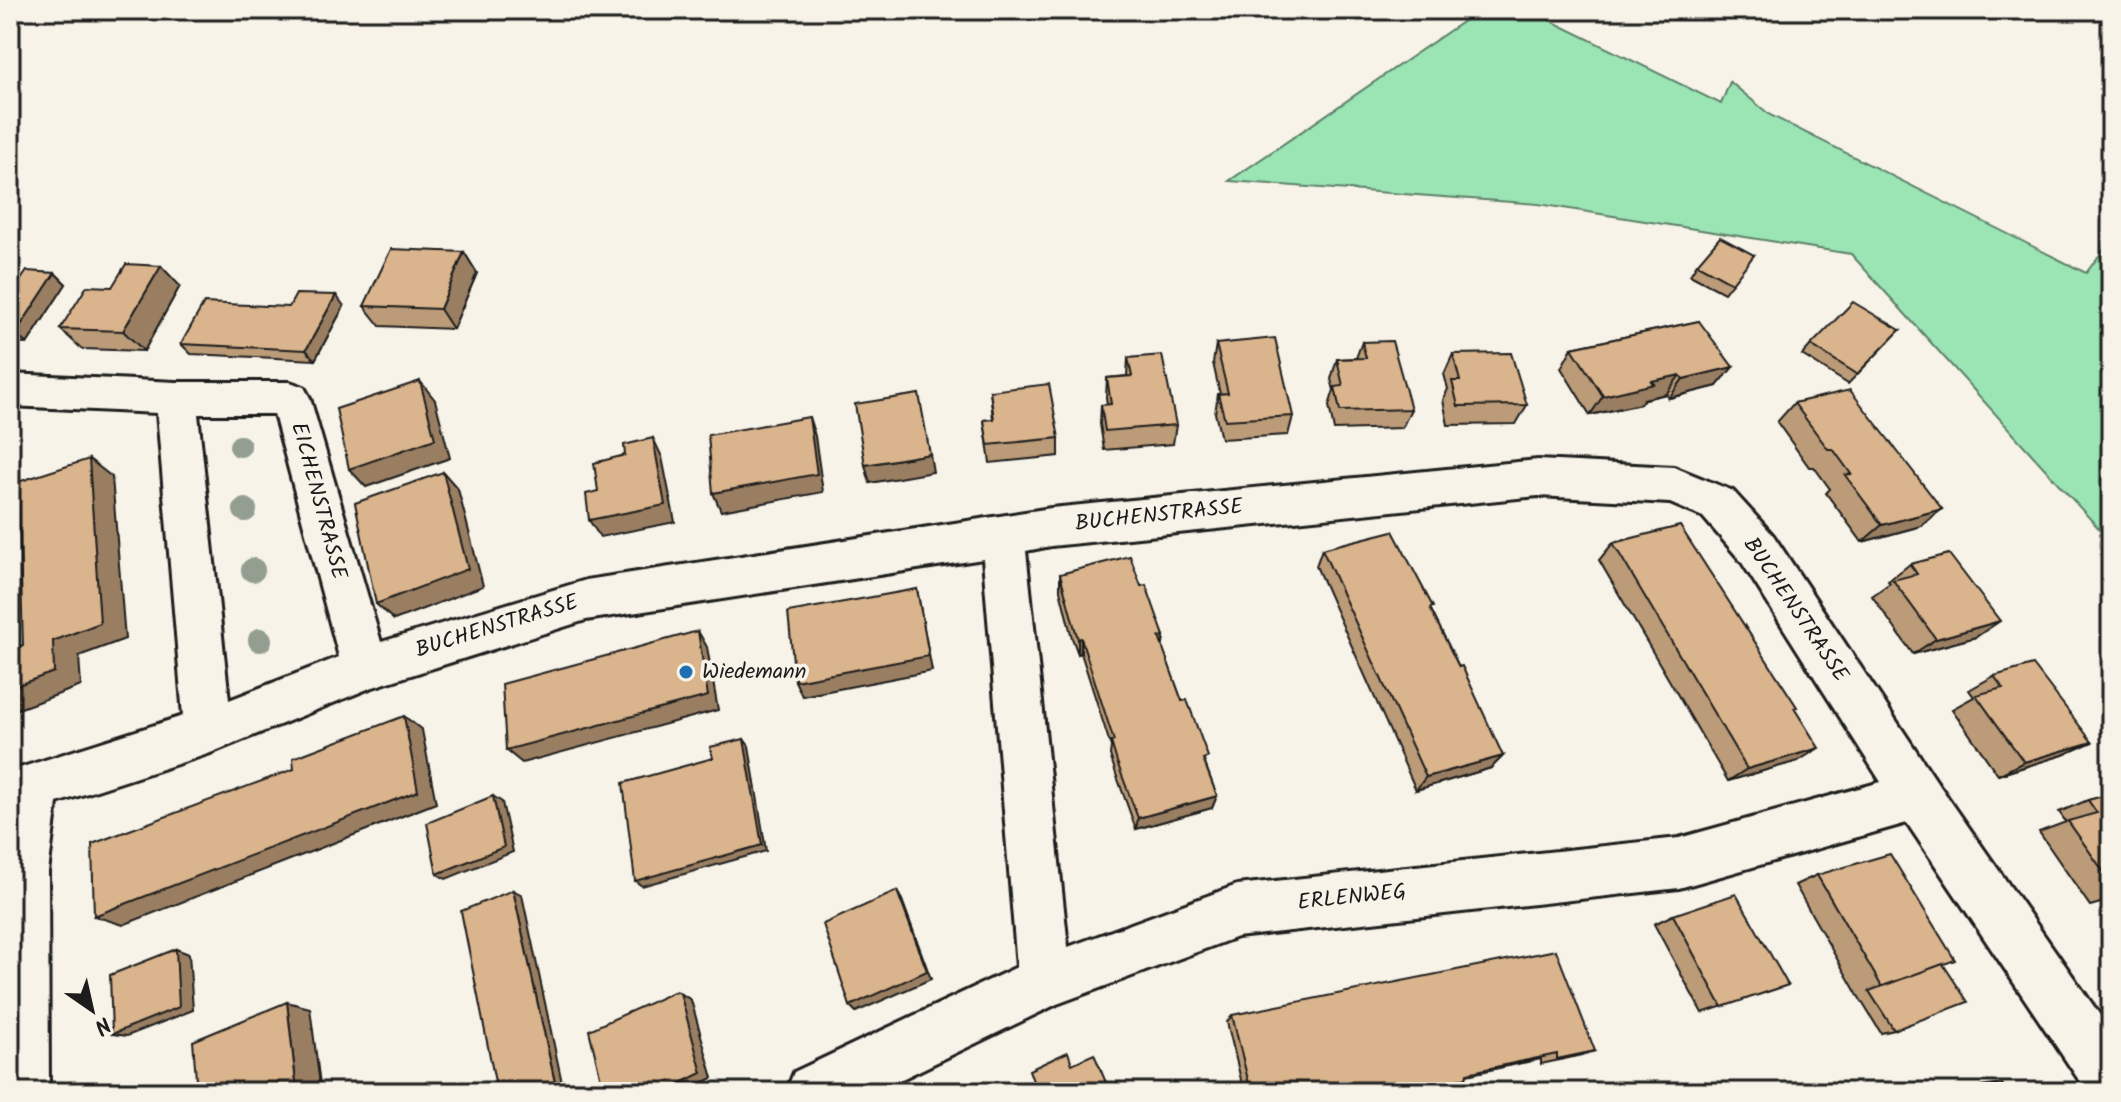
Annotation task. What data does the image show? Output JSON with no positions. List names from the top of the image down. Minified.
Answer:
{"streets":{"street":["EICHENSTRASSE","BUCHENSTRASSE","ERLENWEG"]},"crossings":[["EICHENSTRASSE","BUCHENSTRASSE"],["BUCHENSTRASSE","ERLENWEG"]],"places":["Wiedemann"],"north":"bottom right"}
